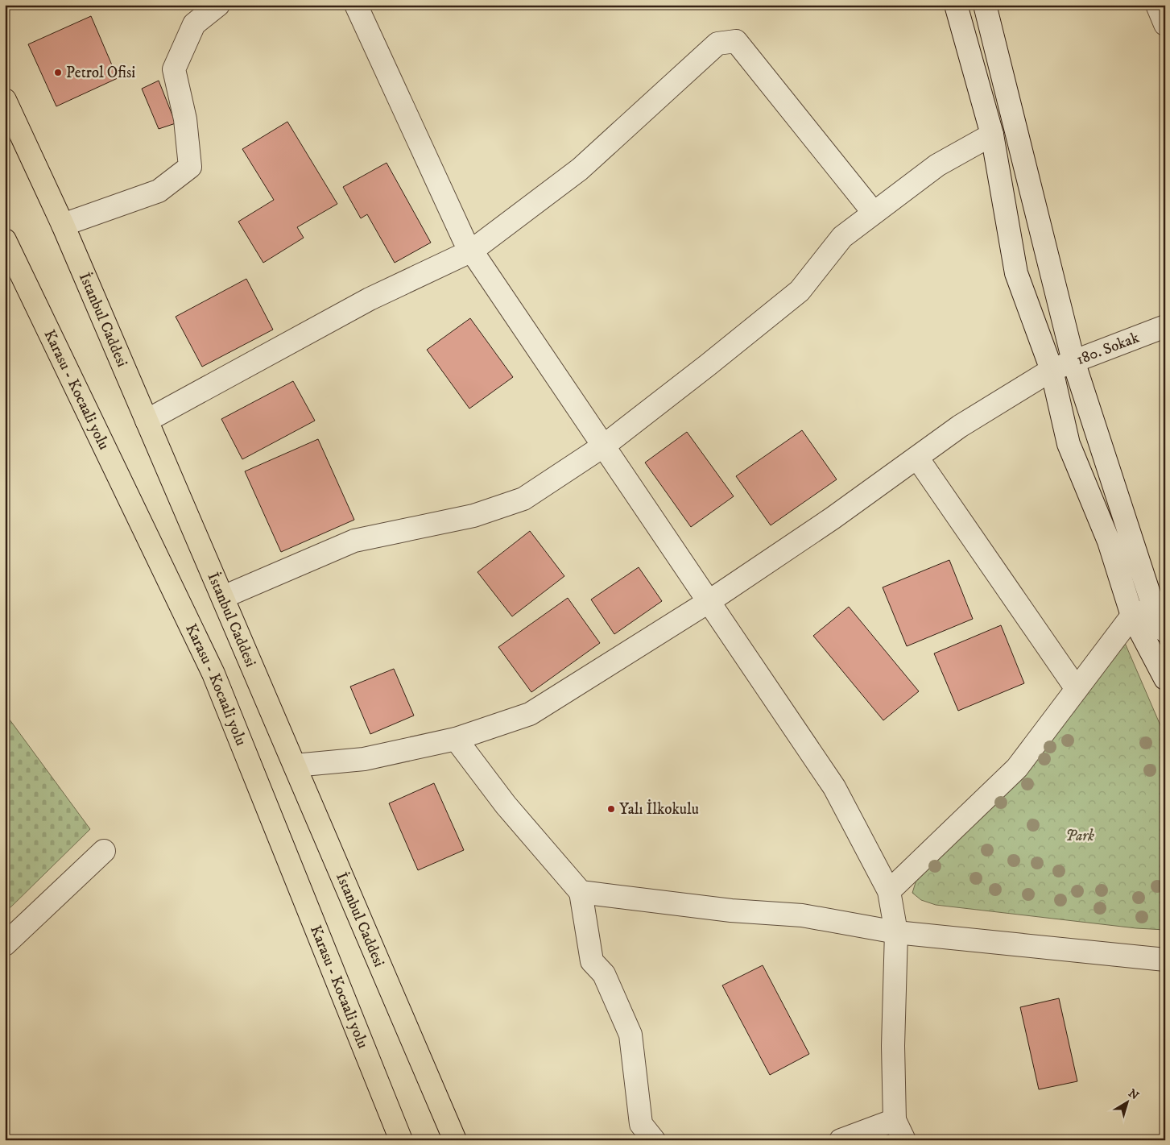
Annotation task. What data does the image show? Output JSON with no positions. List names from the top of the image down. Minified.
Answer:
{"streets":{"highway":["İstanbul Caddesi","Karasu - Kocaali yolu"],"street":["180. Sokak"]},"crossings":[["İstanbul Caddesi","180. Sokak"]],"parks":["Park"],"places":["Petrol Ofisi","Yalı İlkokulu"],"north":"top right"}
